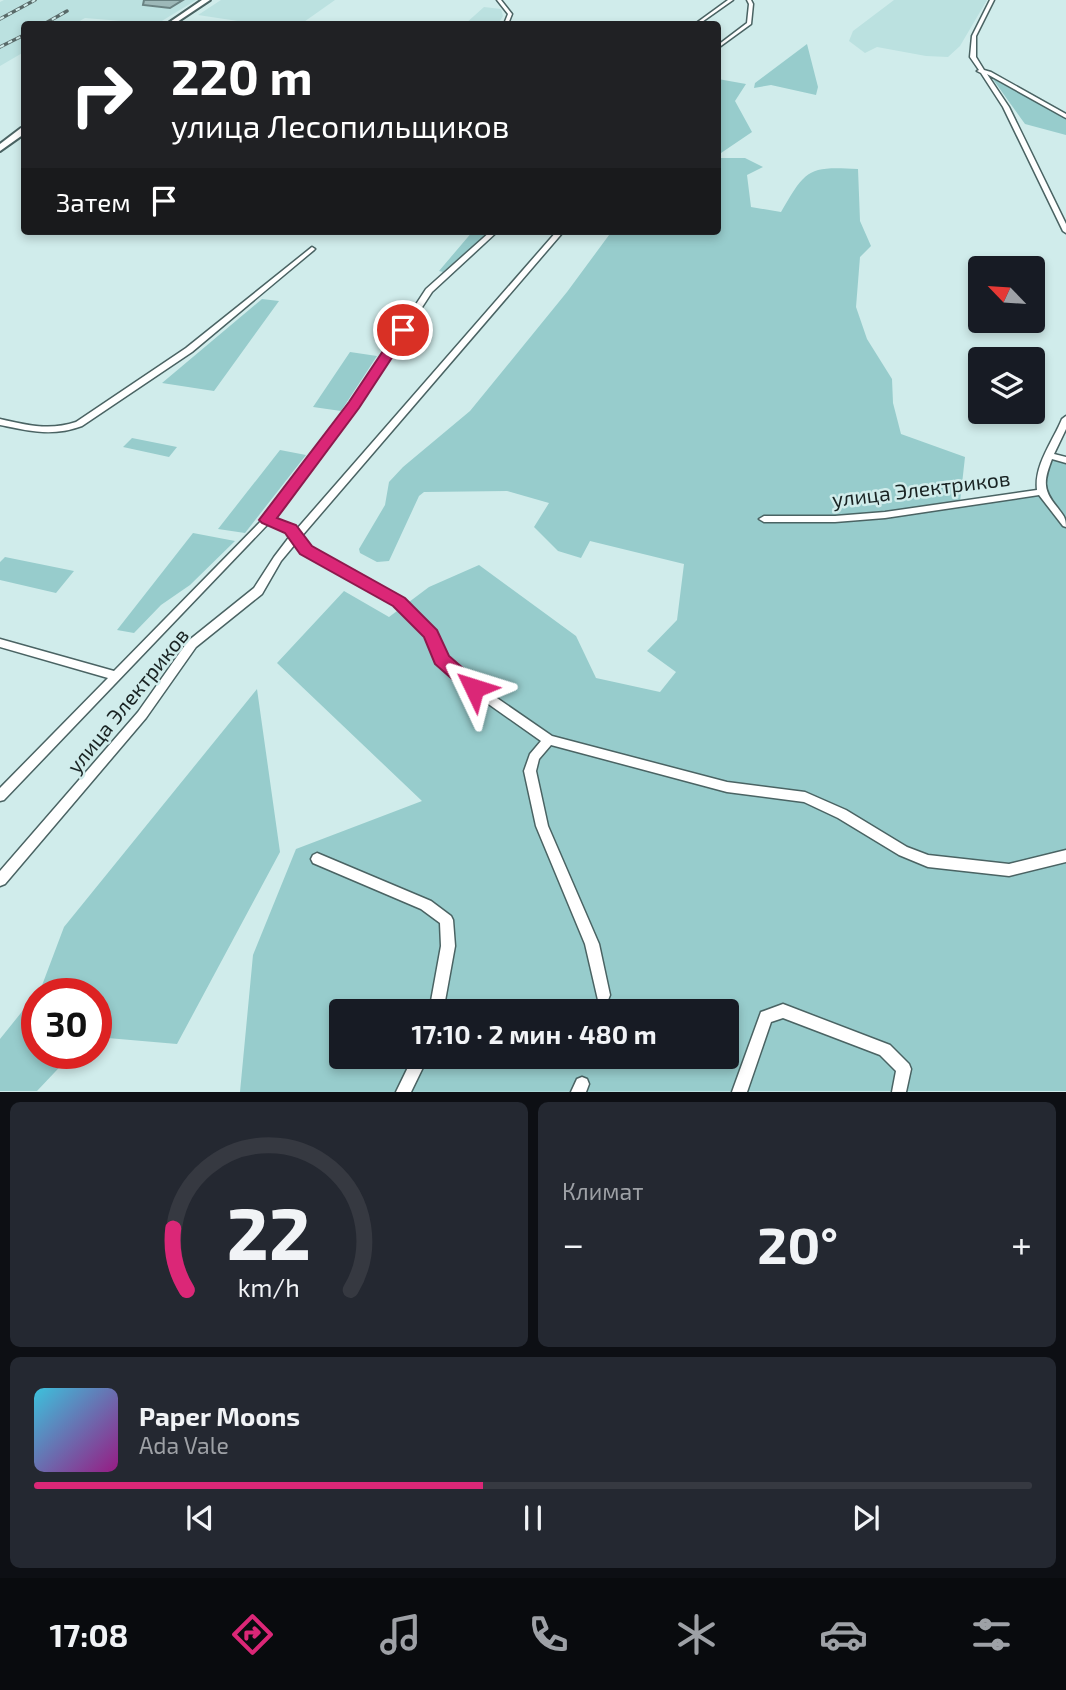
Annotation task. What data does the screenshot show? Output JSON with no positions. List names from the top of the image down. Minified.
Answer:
{"streets":{"street":["улица Электриков"]},"north":"top left","page":{"turn":["220 m","улица Лесопильщиков"],"then":"Затем","limit":"30","trip":"17:10 · 2 мин · 480 m","tile":"Климат","heat":["−","20°","+"],"song":["Paper Moons","Ada Vale"],"tabs":"17:08","gauge":["22","km/h"]}}
